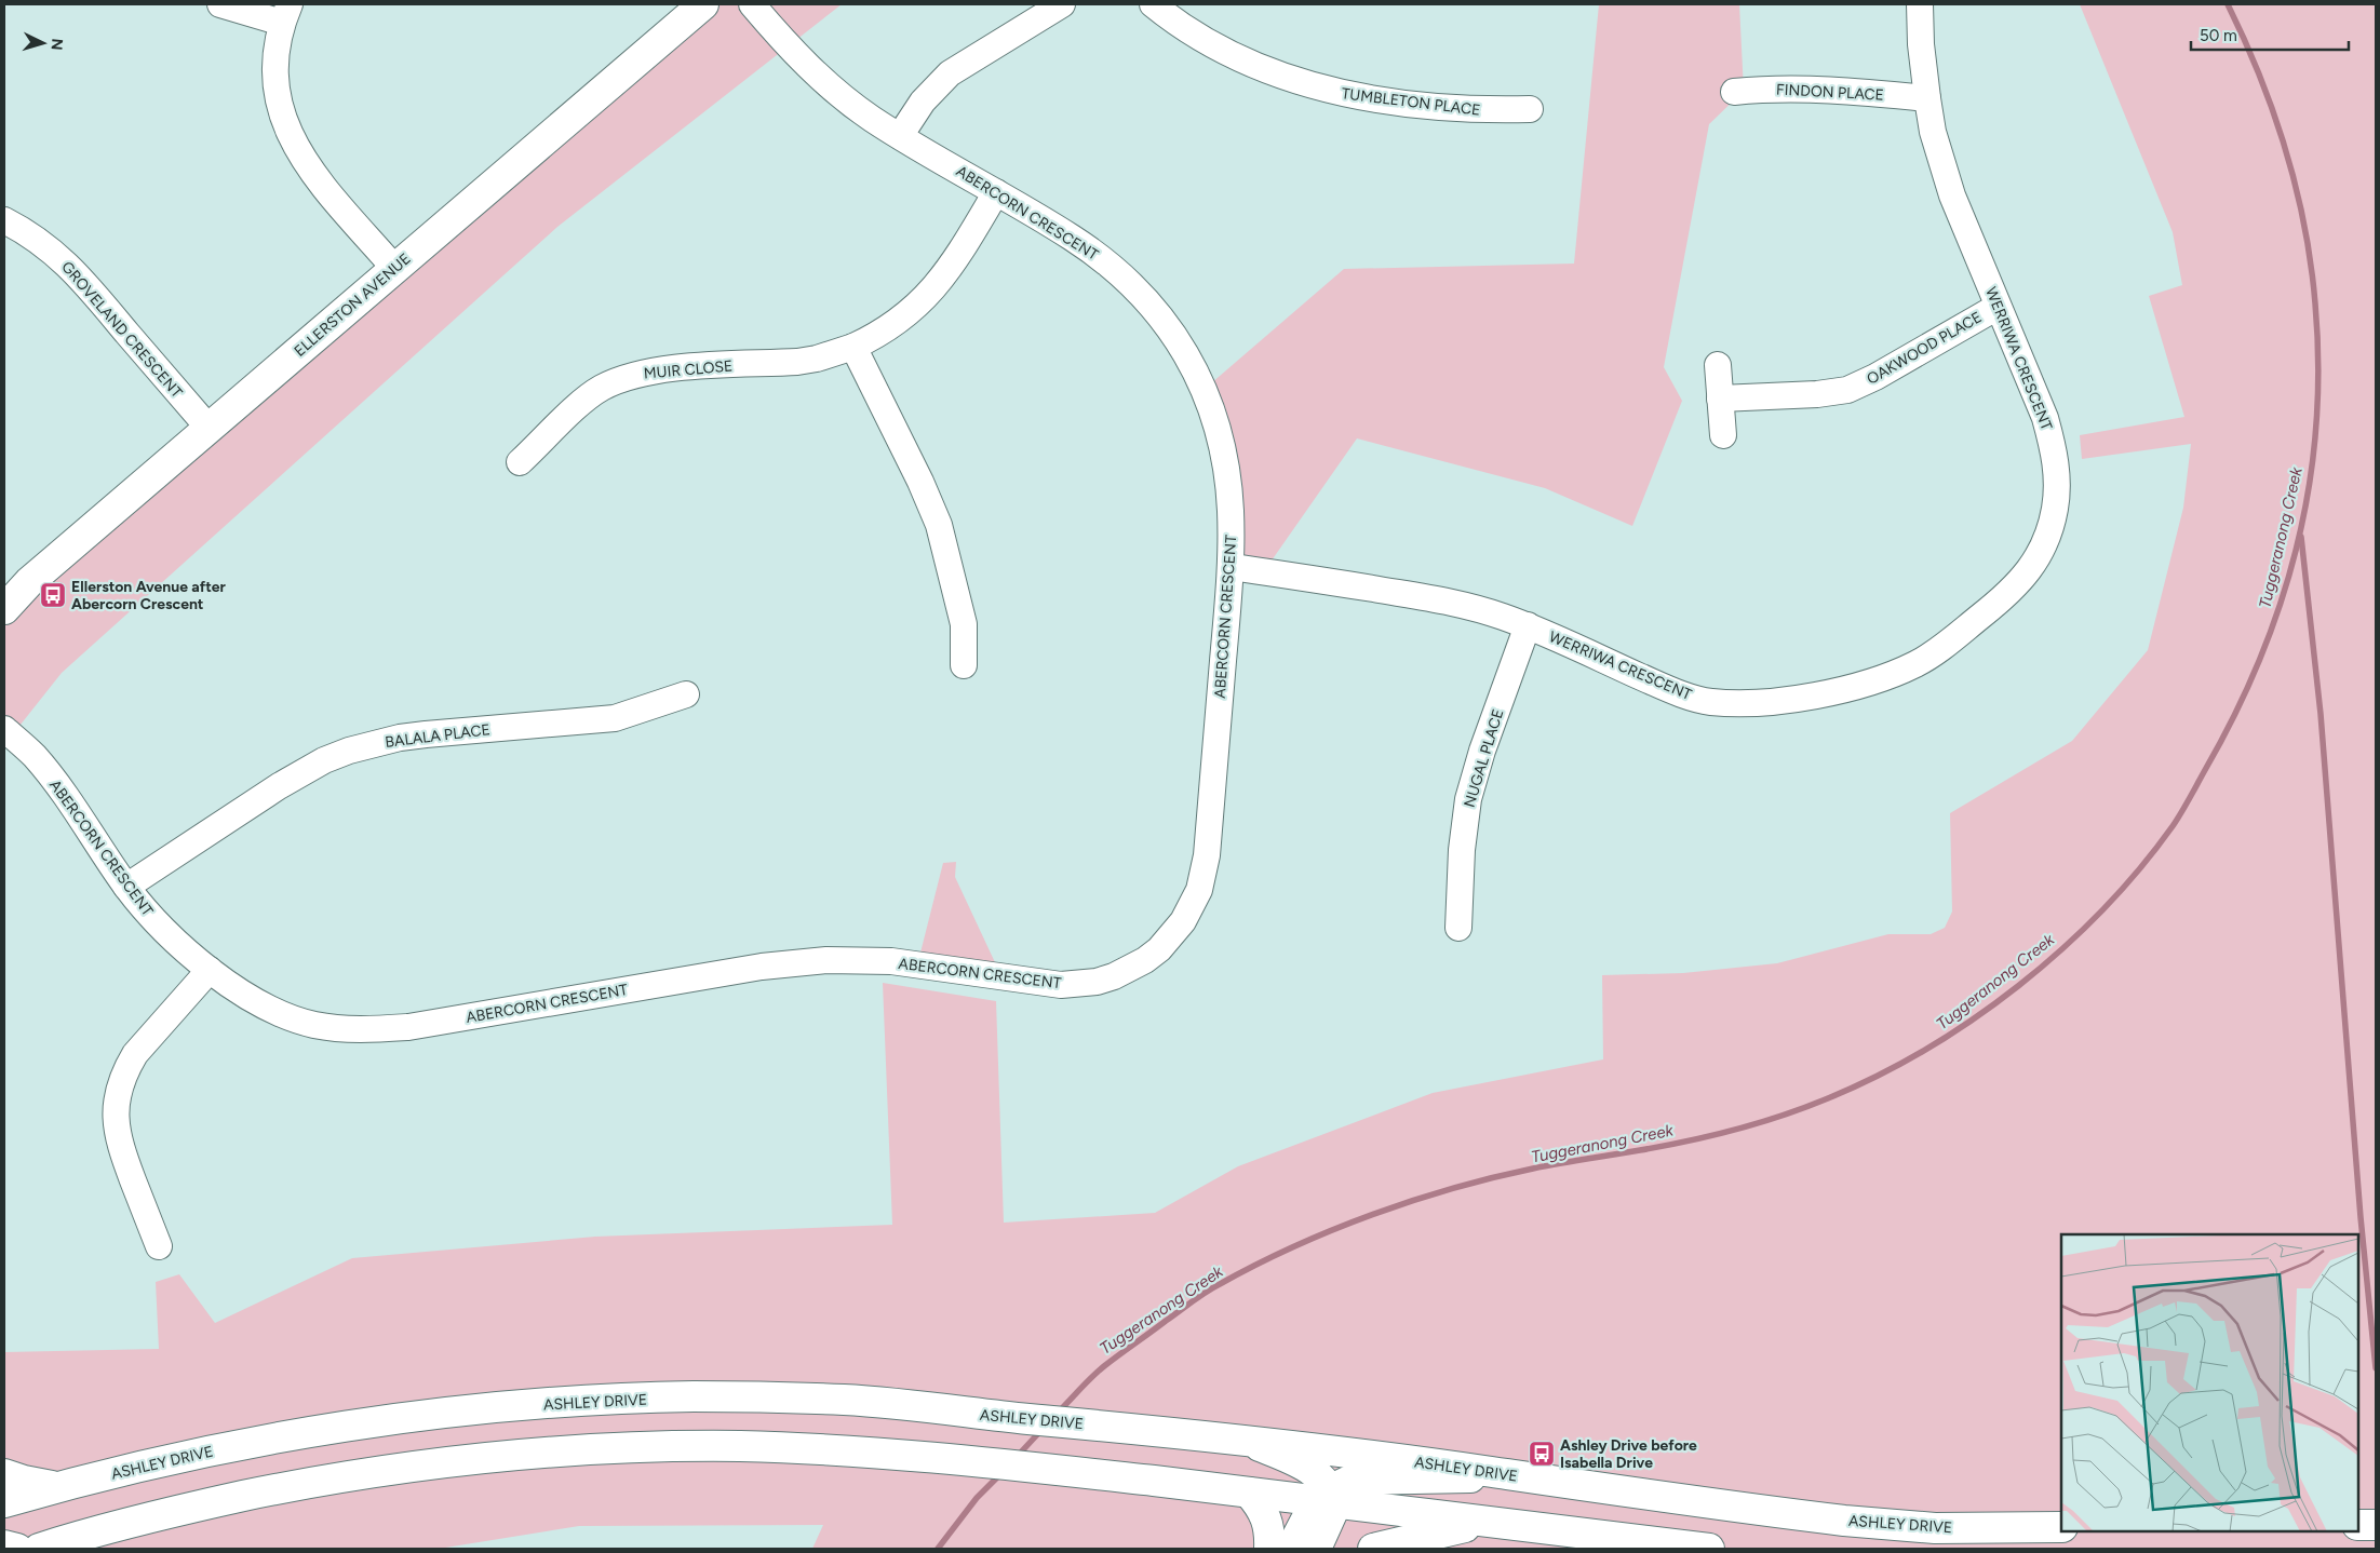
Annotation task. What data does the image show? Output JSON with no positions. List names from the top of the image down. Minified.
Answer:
{"streets":{"main road":["ELLERSTON AVENUE","ASHLEY DRIVE"],"street":["FINDON PLACE","TUMBLETON PLACE","ABERCORN CRESCENT","GROVELAND CRESCENT","OAKWOOD PLACE","WERRIWA CRESCENT","MUIR CLOSE","BALALA PLACE","NUGAL PLACE"]},"crossings":[["FINDON PLACE","WERRIWA CRESCENT"],["ABERCORN CRESCENT","WERRIWA CRESCENT"],["ABERCORN CRESCENT","MUIR CLOSE"],["ABERCORN CRESCENT","BALALA PLACE"],["ELLERSTON AVENUE","GROVELAND CRESCENT"],["OAKWOOD PLACE","WERRIWA CRESCENT"],["WERRIWA CRESCENT","NUGAL PLACE"]],"water":["Tuggeranong Creek"],"places":{"bus stop":["Ellerston Avenue after Abercorn Crescent","Ashley Drive before Isabella Drive"]},"scale_bar":"50 m","north":"right"}
